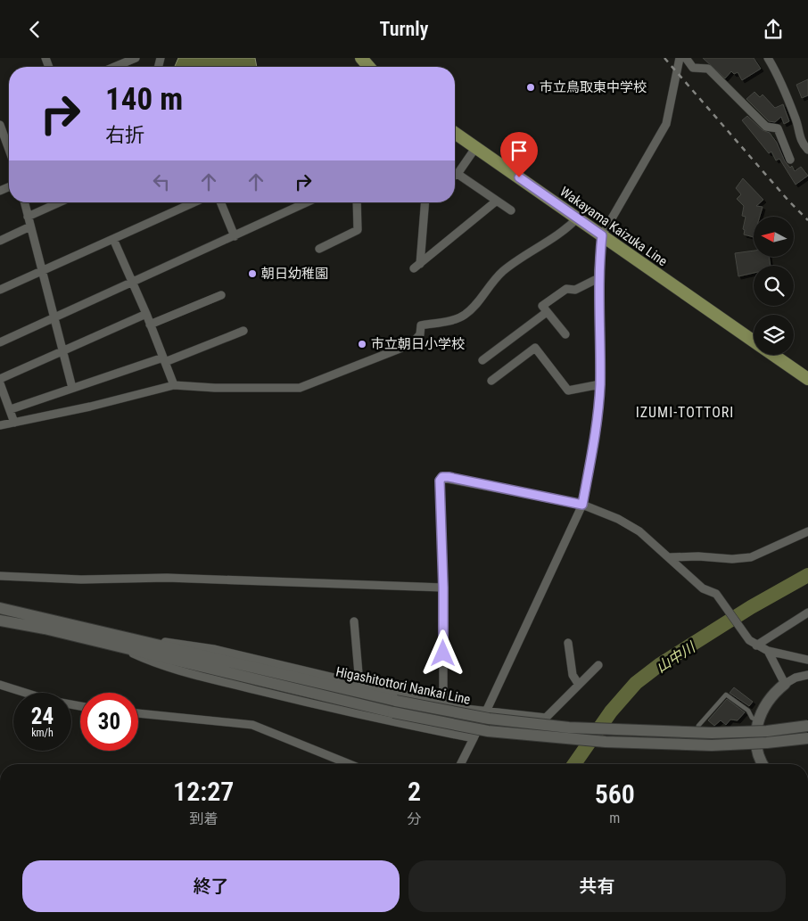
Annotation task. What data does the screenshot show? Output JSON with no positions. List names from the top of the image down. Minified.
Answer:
{"streets":{"main road":["Wakayama Kaizuka Line","Higashitottori Nankai Line"]},"districts":["IZUMI-TOTTORI"],"water":["山中川"],"places":["市立鳥取東中学校","朝日幼稚園","市立朝日小学校"],"north":"left","page":{"header":"Turnly","turn":["140 m","右折"],"speed":"24 km/h","limit":"30","eta":["12:27","到着","2","分","560","m"],"buttons":["終了","共有"]}}
